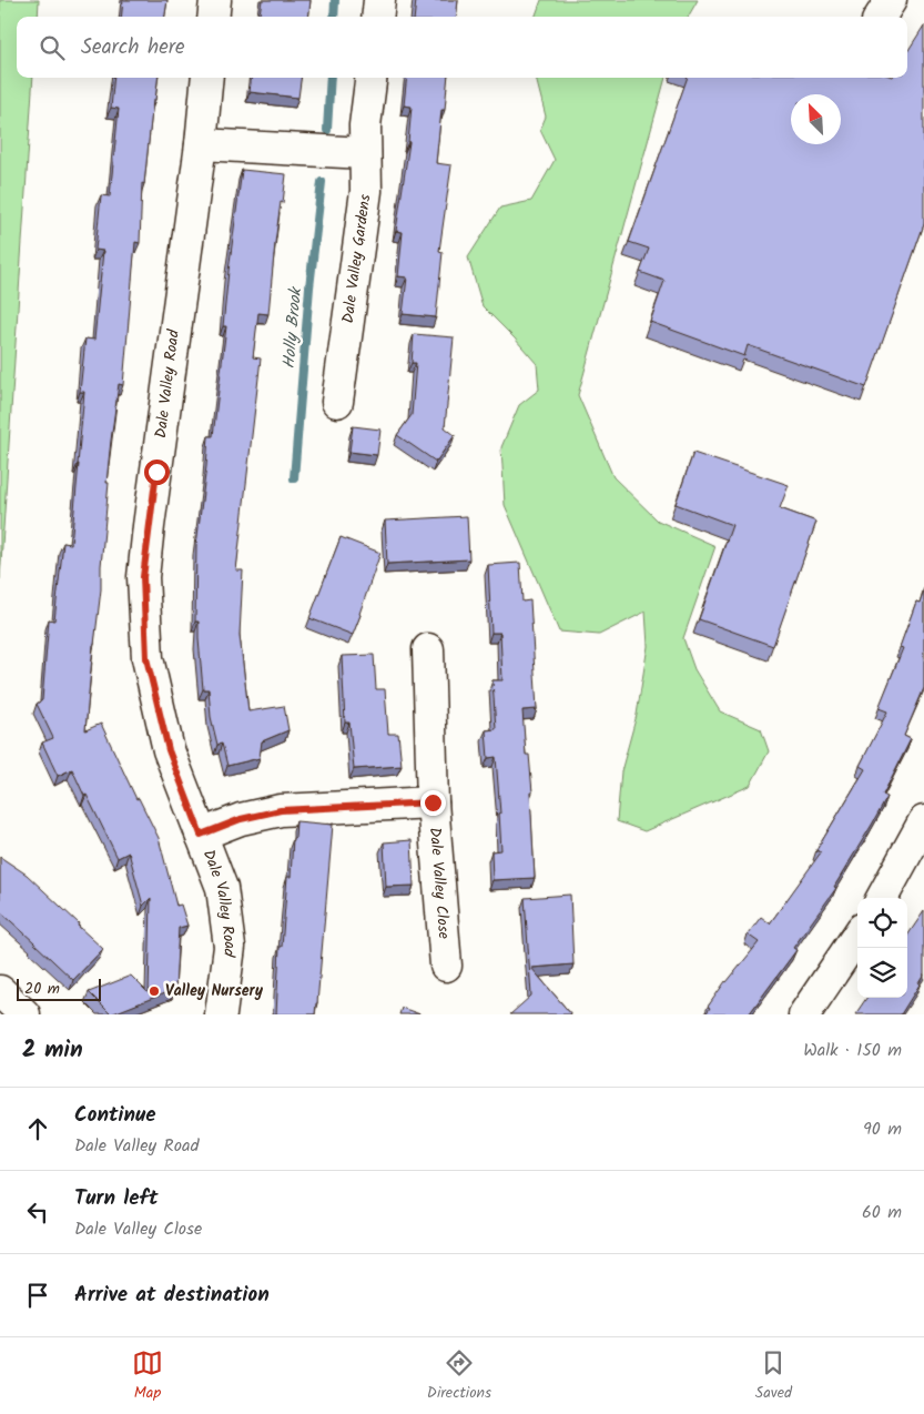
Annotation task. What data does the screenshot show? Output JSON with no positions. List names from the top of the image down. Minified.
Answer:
{"streets":{"street":["Dale Valley Gardens","Dale Valley Road","Dale Valley Close"]},"water":["Holly Brook"],"places":["Valley Nursery"],"scale_bar":"20 m","north":"top left","page":{"search":"Search here","scale":"20 m","heading":["2 min","Walk · 150 m"],"list":[["Continue","Dale Valley Road","90 m"],["Turn left","Dale Valley Close","60 m"],"Arrive at destination"],"nav":["Map","Directions","Saved"]}}
